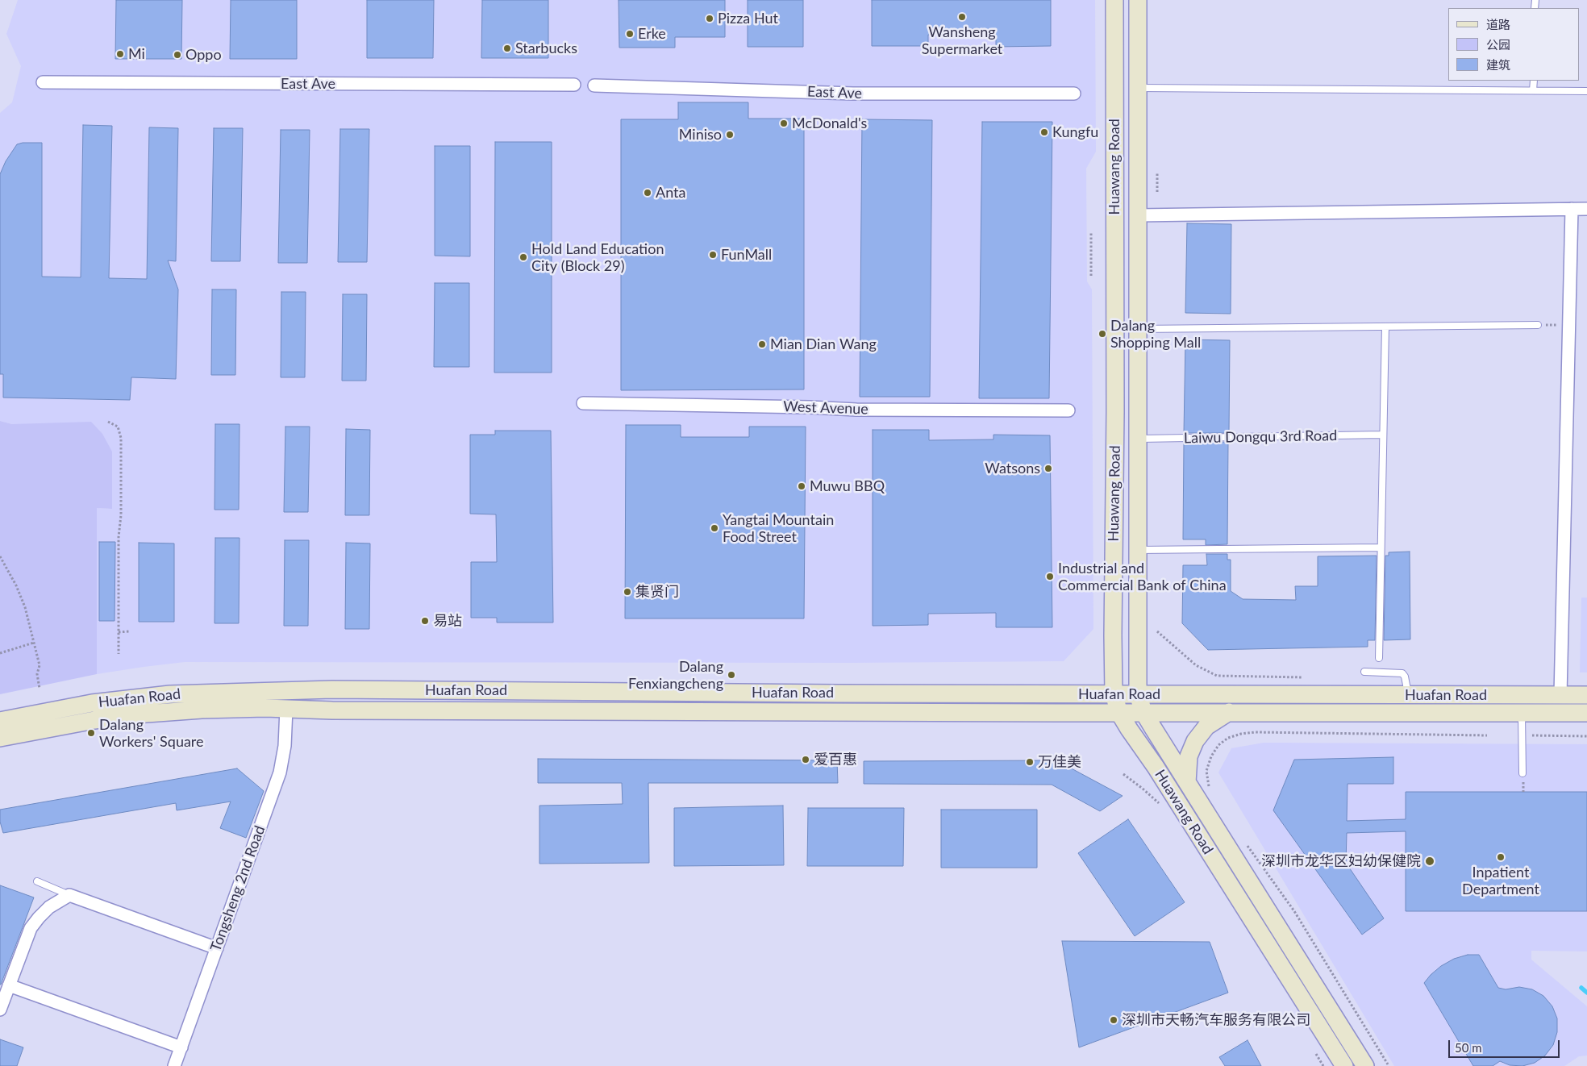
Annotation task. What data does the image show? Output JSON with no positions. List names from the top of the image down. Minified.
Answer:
{"streets":{"main road":["Huawang Road","Huafan Road"],"street":["East Ave","West Avenue","Tongsheng 2nd Road"],"lane":["Laiwu Dongqu 3rd Road"]},"crossings":[["Huawang Road","Laiwu Dongqu 3rd Road"],["Huawang Road","Huafan Road"],["Huafan Road","Tongsheng 2nd Road"]],"places":["Wansheng Supermarket","Pizza Hut","Erke","Starbucks","Mi","Oppo","McDonald's","Kungfu","Miniso","Anta","FunMall","Hold Land Education City (Block 29)","Dalang Shopping Mall","Mian Dian Wang","Watsons","Muwu BBQ","Yangtai Mountain Food Street","Industrial and Commercial Bank of China","集贤门","易站","Dalang Fenxiangcheng","Dalang Workers' Square","爱百惠","万佳美","Inpatient Department","深圳市龙华区妇幼保健院","深圳市天畅汽车服务有限公司"],"legend":["道路","公园","建筑"],"scale_bar":"50 m"}
